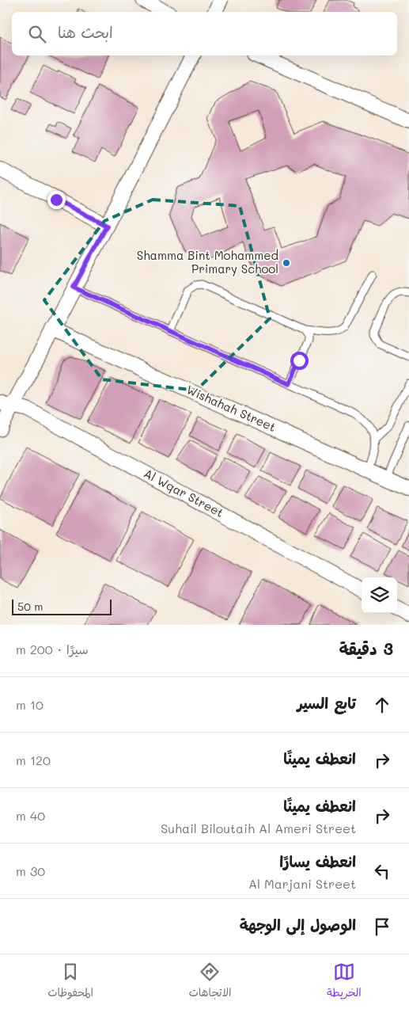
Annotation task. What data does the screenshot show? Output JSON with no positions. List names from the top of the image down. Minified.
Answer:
{"streets":{"street":["Wishahah Street","Al Wqar Street"]},"places":["Shamma Bint Mohammed Primary School"],"scale_bar":"50 m","page":{"search":"ابحث هنا","scale":"50 m","heading":["3 دقيقة","سيرًا · 200 m"],"list":[["تابع السير","10 m"],["انعطف يمينًا","120 m"],["انعطف يمينًا","Suhail Biloutaih Al Ameri Street","40 m"],["انعطف يسارًا","Al Marjani Street","30 m"],"الوصول إلى الوجهة"],"nav":["الخريطة","الاتجاهات","المحفوظات"]}}
